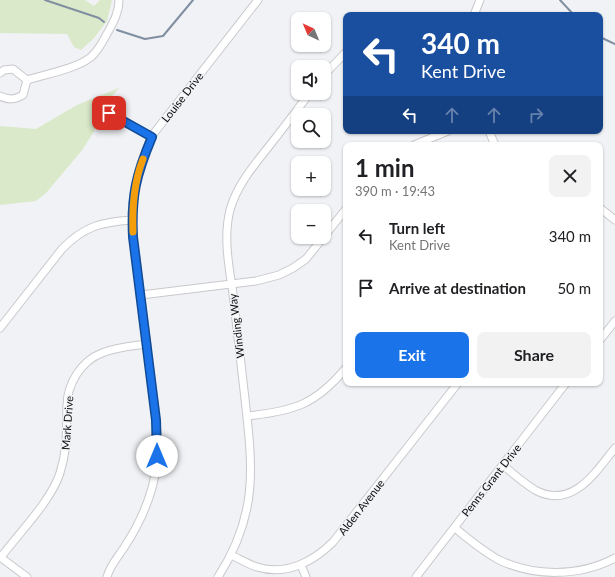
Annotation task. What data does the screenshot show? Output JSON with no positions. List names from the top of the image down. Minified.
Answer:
{"streets":{"street":["Louise Drive","Winding Way","Mark Drive","Penns Grant Drive","Alden Avenue"]},"crossings":[["Louise Drive","Mark Drive"],["Winding Way","Alden Avenue"]],"north":"top left","page":{"map_buttons":["+","−"],"turn":["340 m","Kent Drive"],"heading":["1 min","390 m · 19:43"],"list":[{"name":"Turn left","note":"Kent Drive","value":"340 m"},{"name":"Arrive at destination","value":"50 m"}],"buttons":["Exit","Share"]}}
